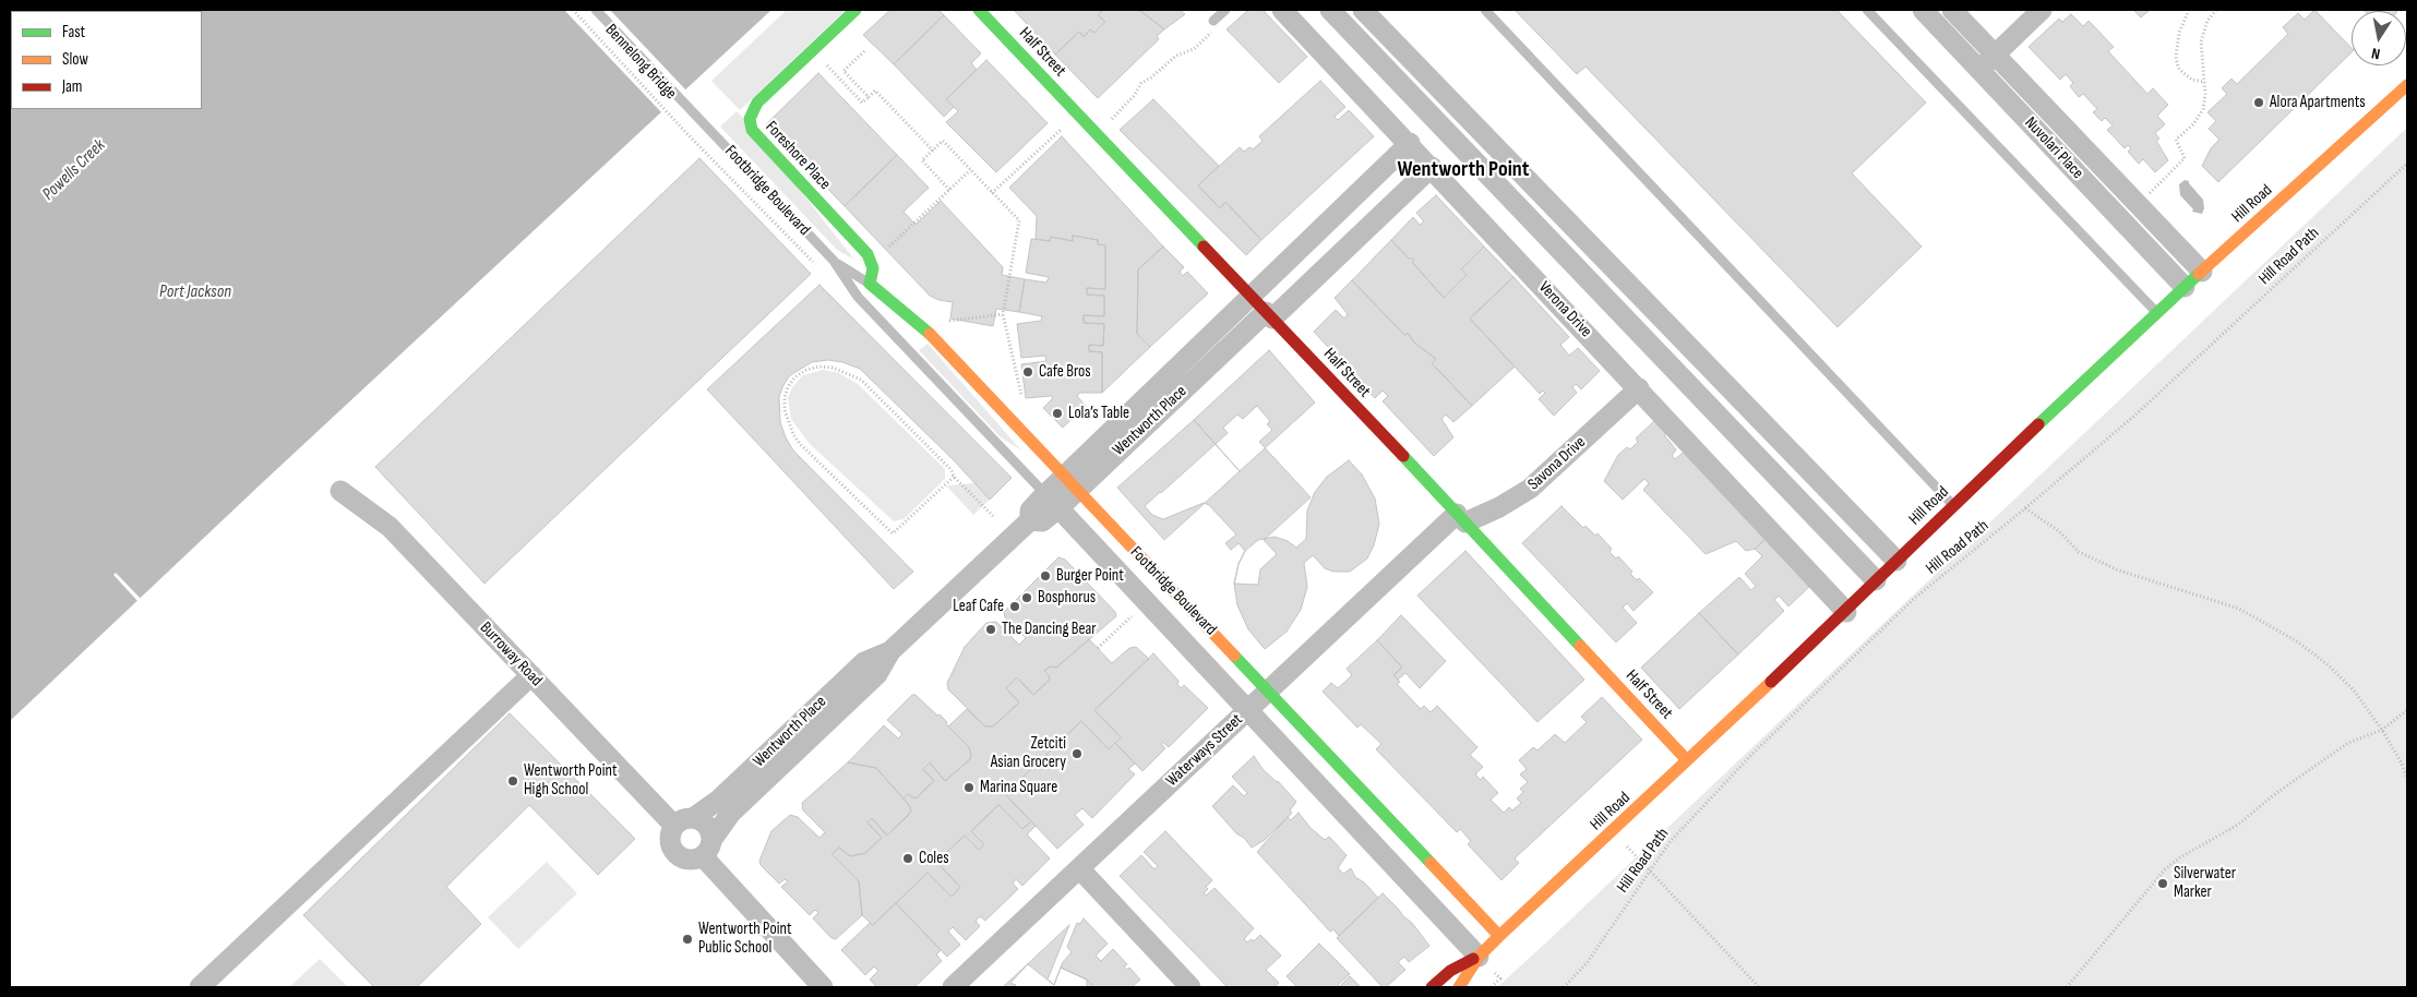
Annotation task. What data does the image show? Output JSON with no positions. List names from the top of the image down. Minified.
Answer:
{"streets":{"street":["Half Street","Nuvolari Place","Foreshore Place","Footbridge Boulevard","Hill Road","Verona Drive","Wentworth Place","Savona Drive","Burroway Road","Waterways Street"],"lane":["Bennelong Bridge"],"path":["Hill Road Path"]},"crossings":[["Half Street","Hill Road"],["Half Street","Wentworth Place"],["Half Street","Savona Drive"],["Half Street","Waterways Street"],["Bennelong Bridge","Footbridge Boulevard"],["Nuvolari Place","Hill Road"],["Foreshore Place","Footbridge Boulevard"],["Footbridge Boulevard","Hill Road"],["Footbridge Boulevard","Wentworth Place"],["Footbridge Boulevard","Waterways Street"],["Hill Road","Verona Drive"],["Verona Drive","Wentworth Place"],["Verona Drive","Savona Drive"],["Wentworth Place","Burroway Road"],["Savona Drive","Waterways Street"]],"districts":["Wentworth Point"],"water":["Powells Creek","Port Jackson"],"places":["Alora Apartments","Cafe Bros","Lola’s Table","Burger Point","Bosphorus","Leaf Cafe","The Dancing Bear","Zetciti Asian Grocery","Wentworth Point High School","Marina Square","Coles","Silverwater Marker","Wentworth Point Public School"],"legend":["Fast","Slow","Jam"],"north":"bottom"}
